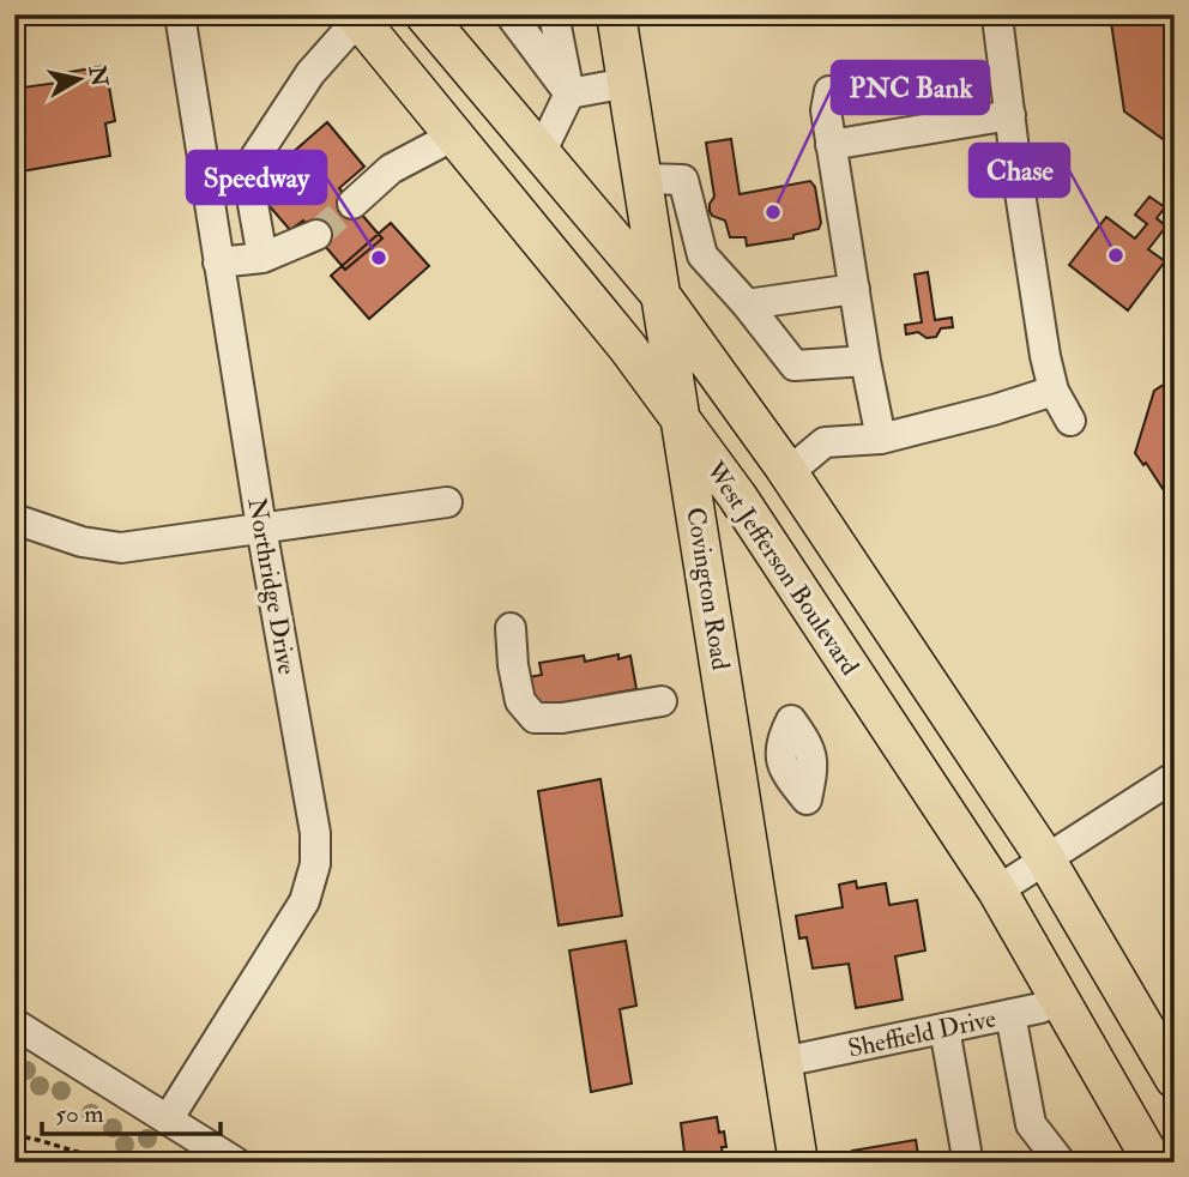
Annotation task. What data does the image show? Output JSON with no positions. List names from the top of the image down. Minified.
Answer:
{"streets":{"main road":["West Jefferson Boulevard","Covington Road"],"street":["Northridge Drive","Sheffield Drive"]},"crossings":[["West Jefferson Boulevard","Covington Road"],["West Jefferson Boulevard","Sheffield Drive"],["Covington Road","Sheffield Drive"]],"places":["PNC Bank","Chase","Speedway"],"scale_bar":"50 m","north":"right"}
